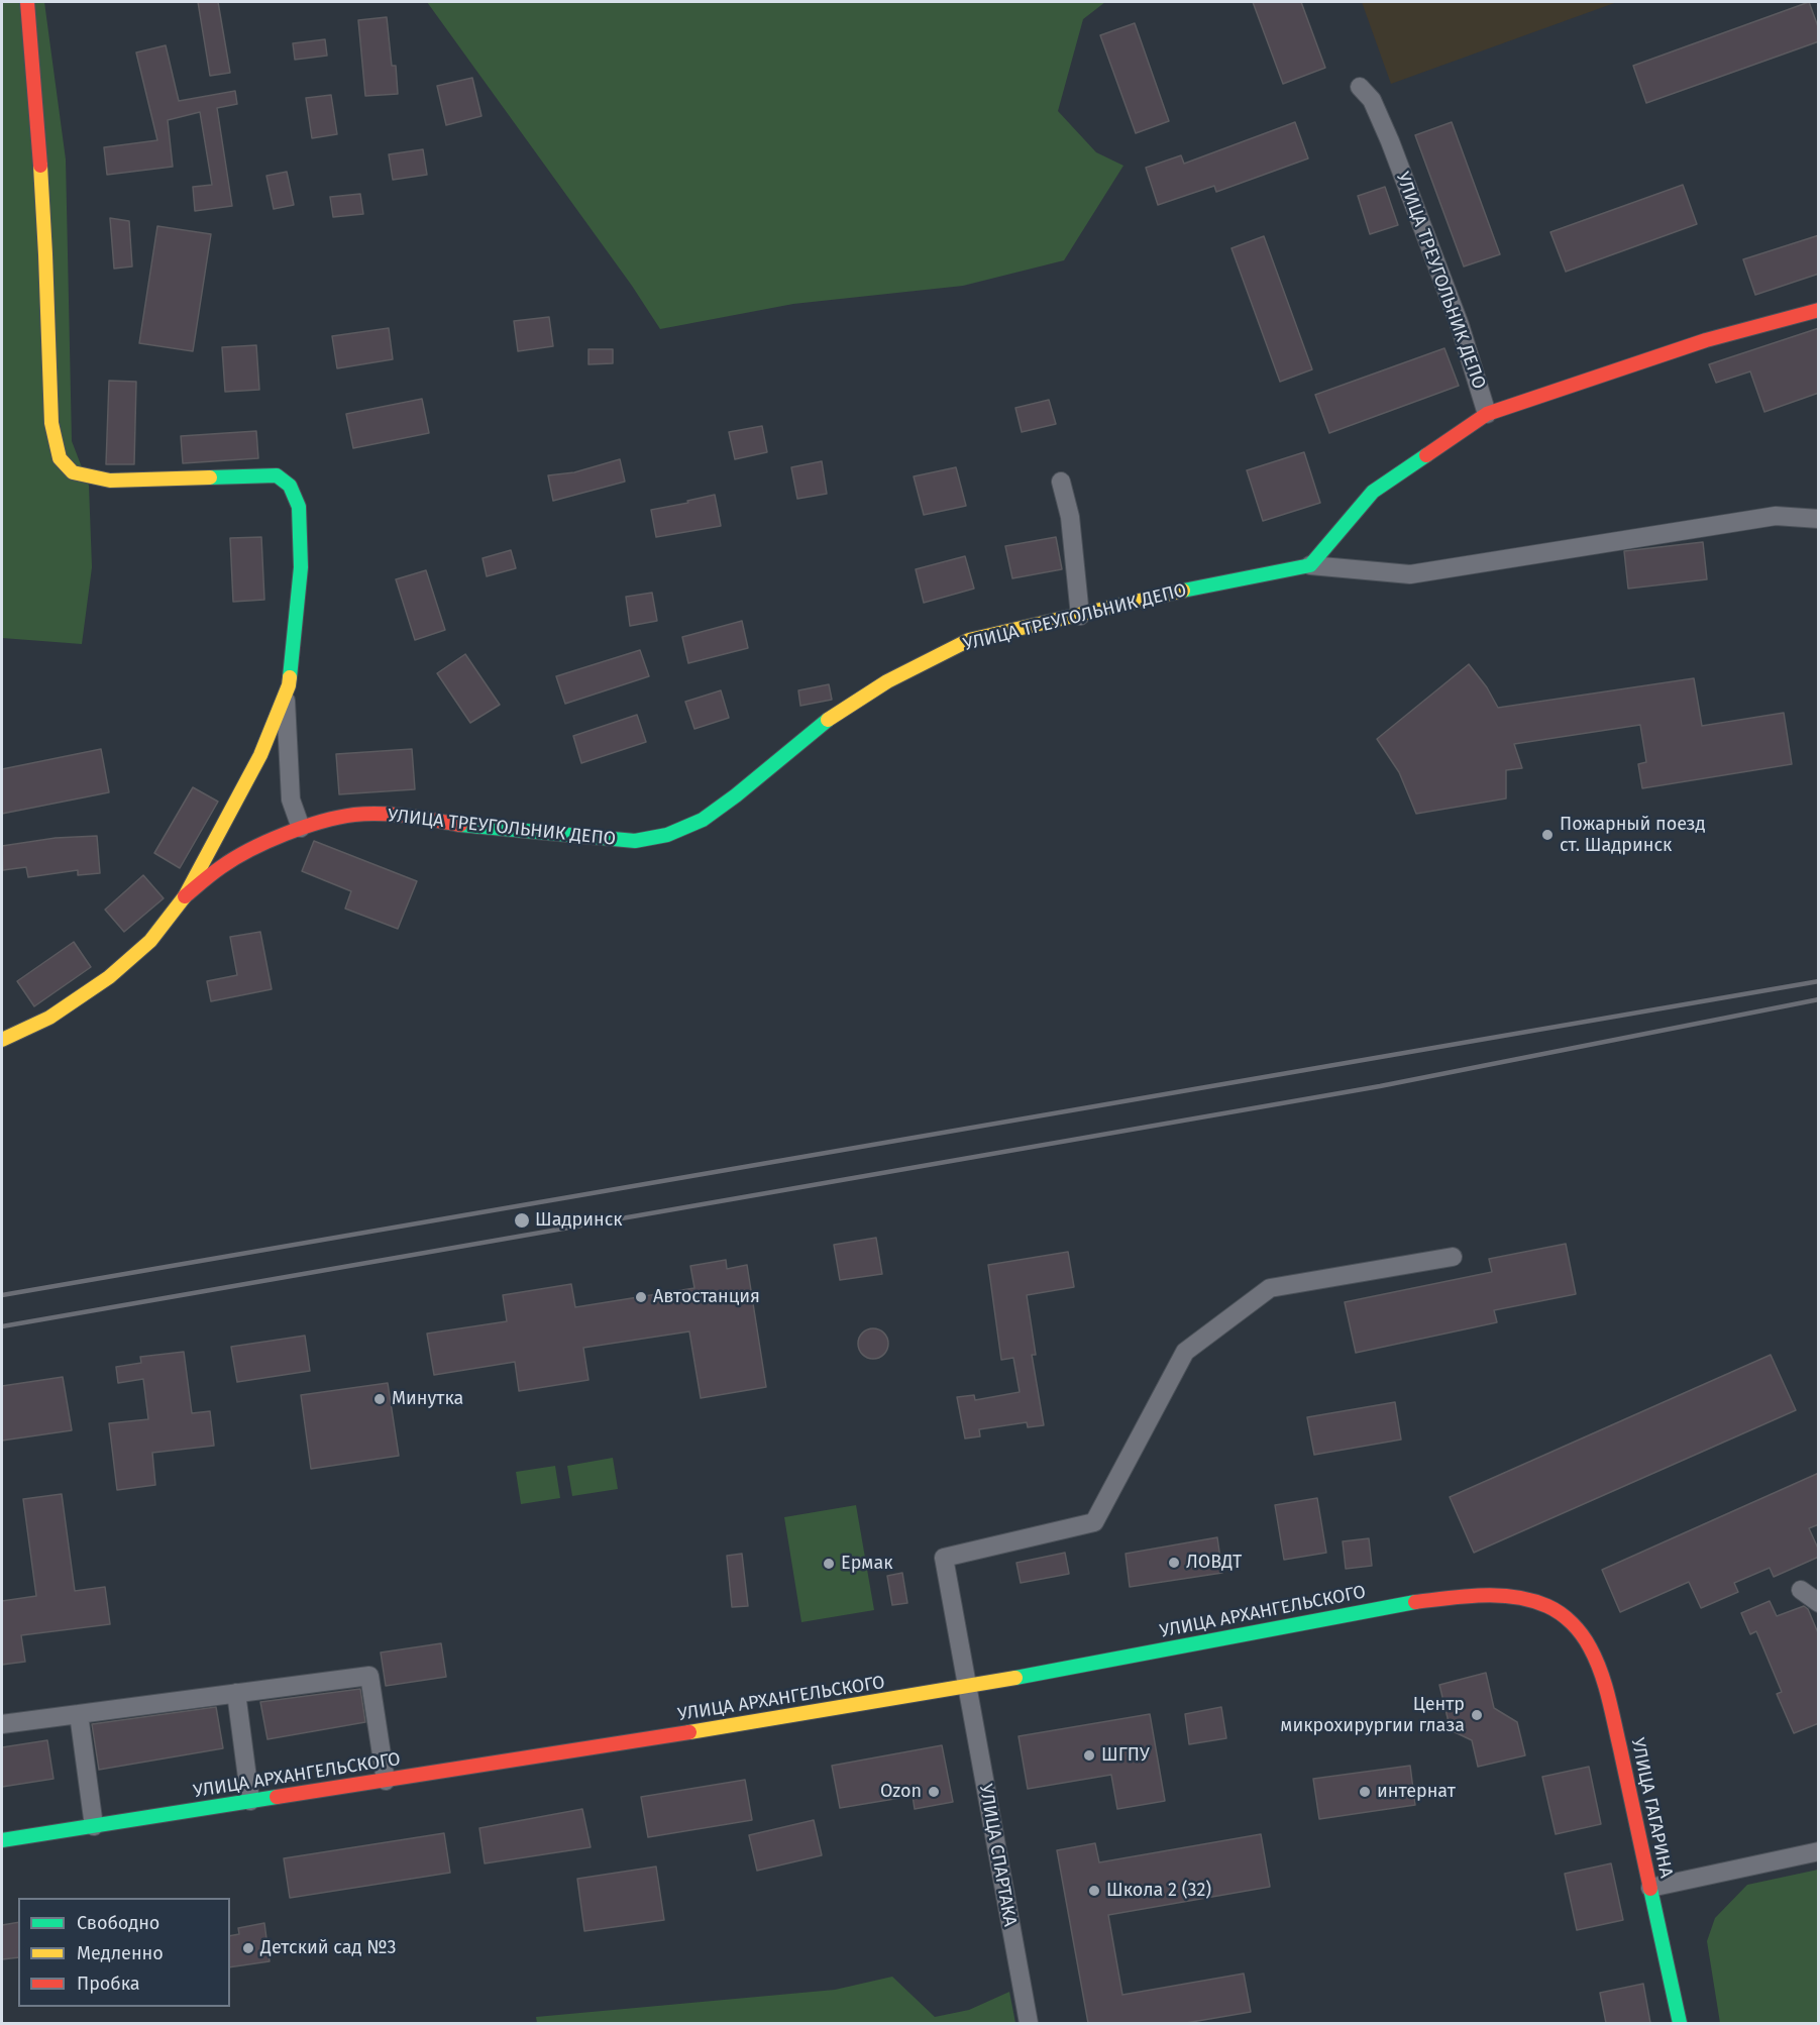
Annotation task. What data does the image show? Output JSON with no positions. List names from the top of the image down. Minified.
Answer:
{"streets":{"street":["УЛИЦА ТРЕУГОЛЬНИК ДЕПО","УЛИЦА АРХАНГЕЛЬСКОГО","УЛИЦА ГАГАРИНА","УЛИЦА СПАРТАКА"]},"crossings":[["УЛИЦА АРХАНГЕЛЬСКОГО","УЛИЦА ГАГАРИНА"],["УЛИЦА АРХАНГЕЛЬСКОГО","УЛИЦА СПАРТАКА"]],"places":["Пожарный поезд ст. Шадринск","Шадринск","Автостанция","Минутка","ЛОВДТ","Ермак","Центр микрохирургии глаза","ШГПУ","Ozon","интернат","Школа 2 (32)","Детский сад №3"],"legend":["Свободно","Медленно","Пробка"]}
